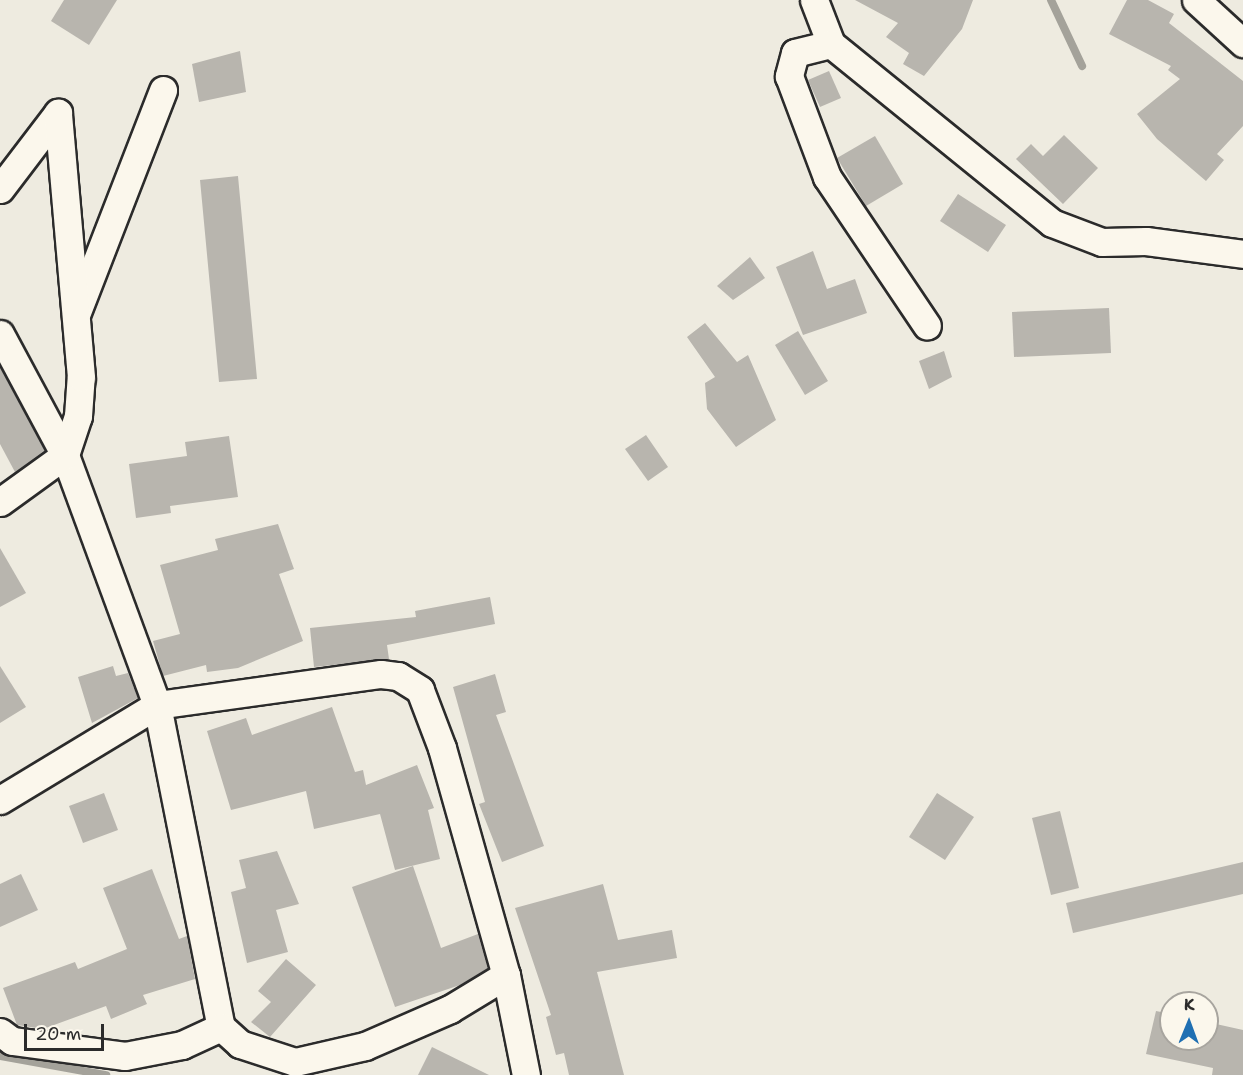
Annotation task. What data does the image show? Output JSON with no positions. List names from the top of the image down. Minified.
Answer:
{"scale_bar":"20 m","north":"top"}
